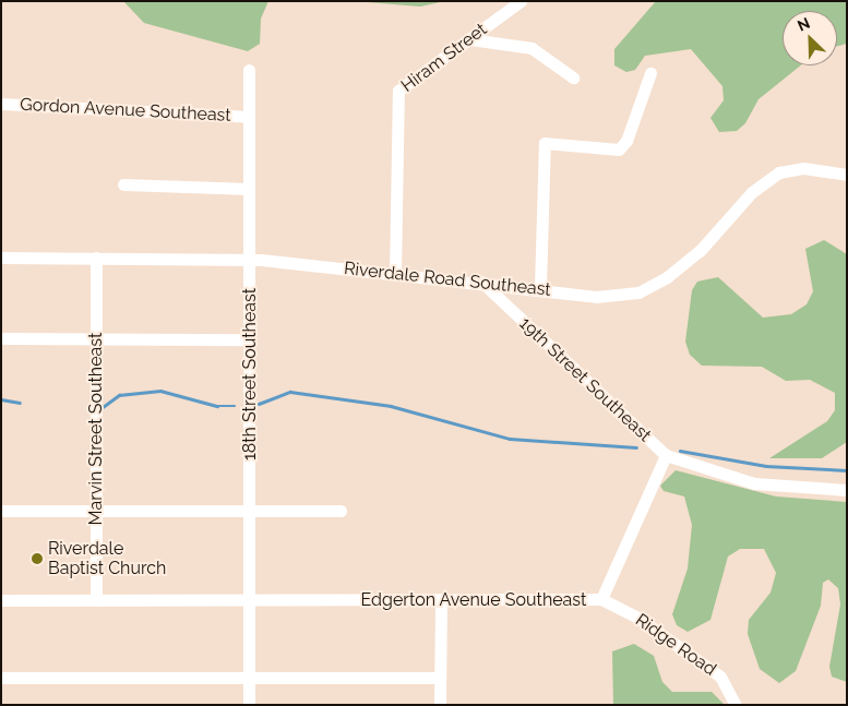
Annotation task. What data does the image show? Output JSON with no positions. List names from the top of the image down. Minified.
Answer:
{"streets":{"street":["Hiram Street","Gordon Avenue Southeast","Riverdale Road Southeast","18th Street Southeast","19th Street Southeast","Marvin Street Southeast","Edgerton Avenue Southeast","Ridge Road"]},"crossings":[["Hiram Street","Riverdale Road Southeast"],["Gordon Avenue Southeast","18th Street Southeast"],["Riverdale Road Southeast","18th Street Southeast"],["Riverdale Road Southeast","19th Street Southeast"],["Riverdale Road Southeast","Marvin Street Southeast"],["18th Street Southeast","Edgerton Avenue Southeast"],["19th Street Southeast","Edgerton Avenue Southeast"],["Marvin Street Southeast","Edgerton Avenue Southeast"],["Edgerton Avenue Southeast","Ridge Road"]],"places":["Riverdale Baptist Church"],"north":"top left"}
